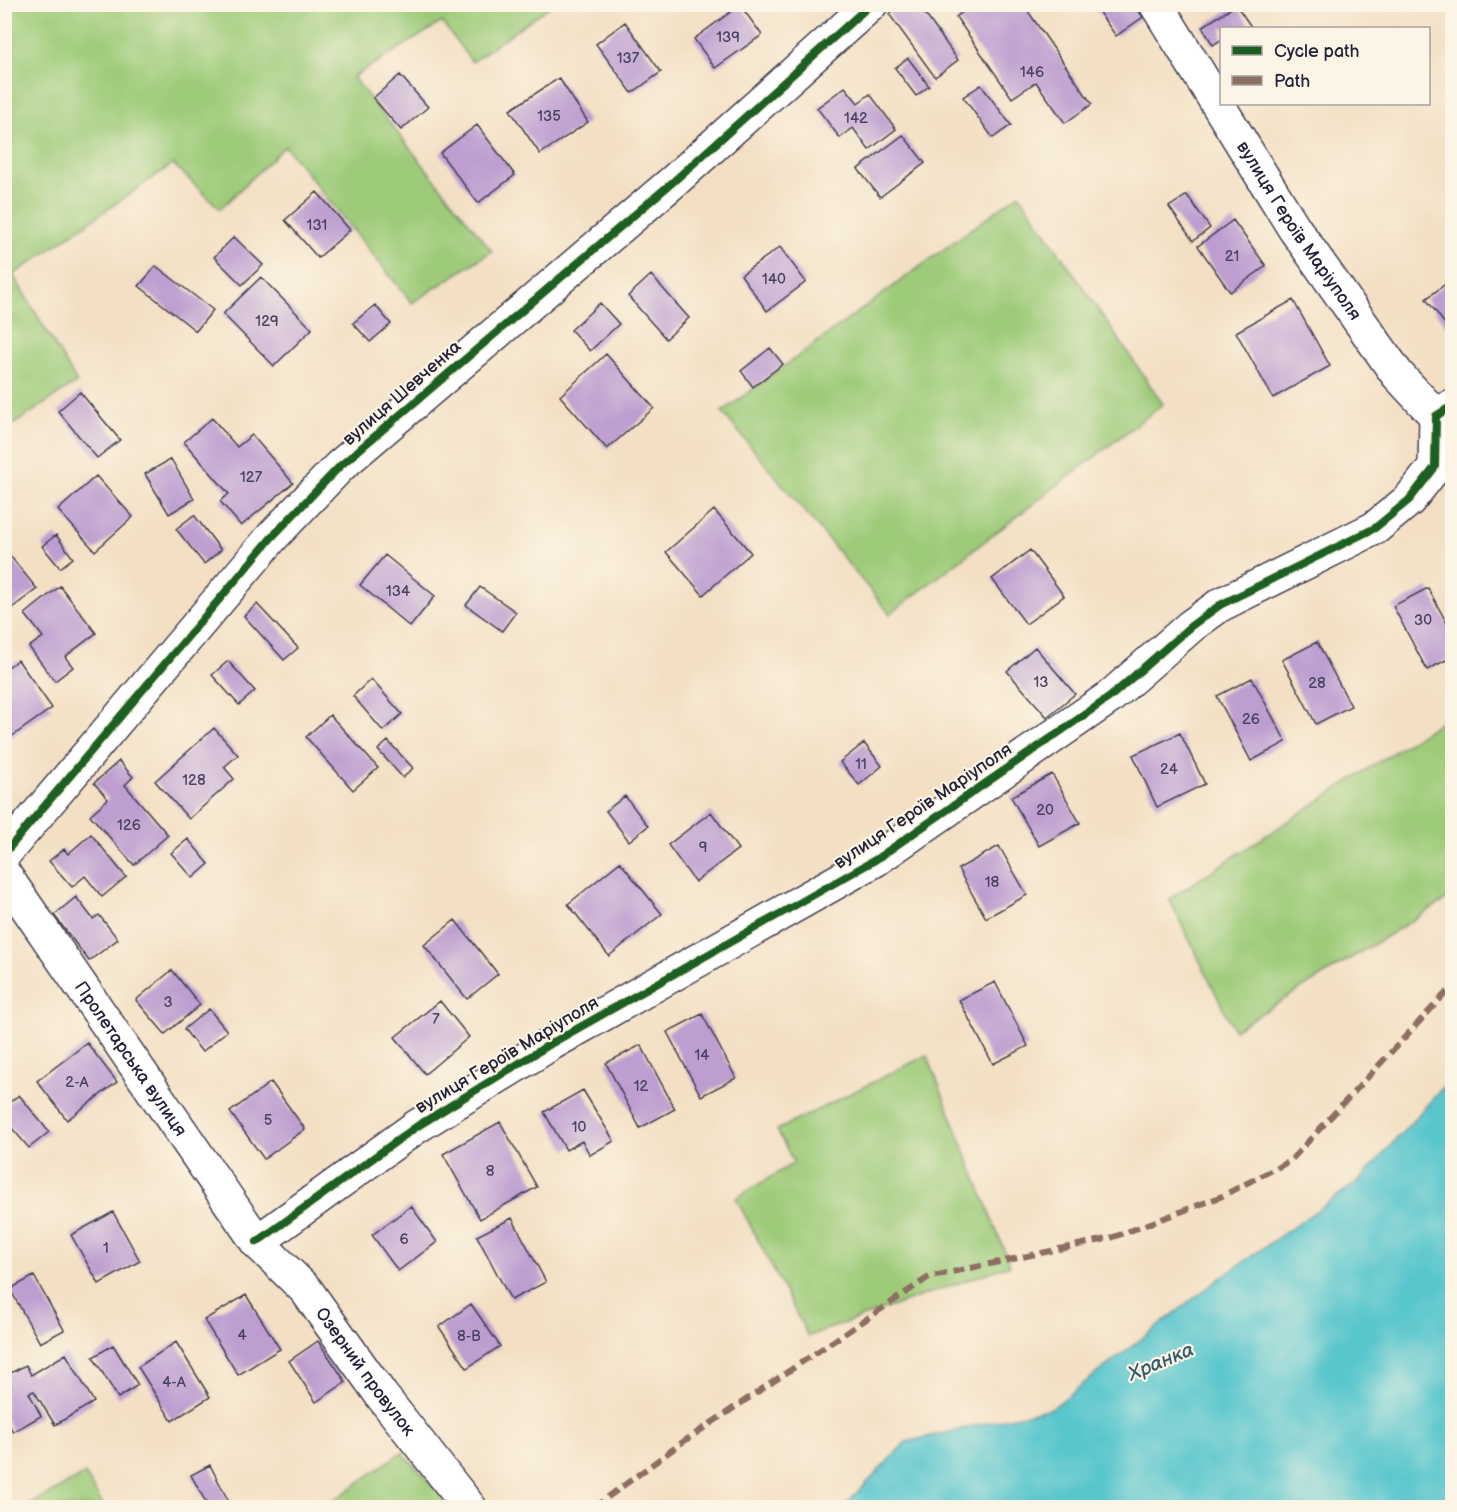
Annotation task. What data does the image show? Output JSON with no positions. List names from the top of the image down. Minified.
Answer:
{"streets":{"street":["вулиця Героїв Маріуполя","вулиця Шевченка","Пролетарська вулиця","Озерний провулок"]},"crossings":[["вулиця Героїв Маріуполя","Пролетарська вулиця"],["вулиця Героїв Маріуполя","Озерний провулок"],["Пролетарська вулиця","Озерний провулок"]],"water":["Хранка"],"house_numbers":["139","137","146","135","142","131","21","140","129","127","134","30","13","28","26","11","24","128","20","126","9","18","3","7","14","2-А","12","5","10","8","6","1","4","8-В","4-А"],"legend":["Cycle path","Path"]}
